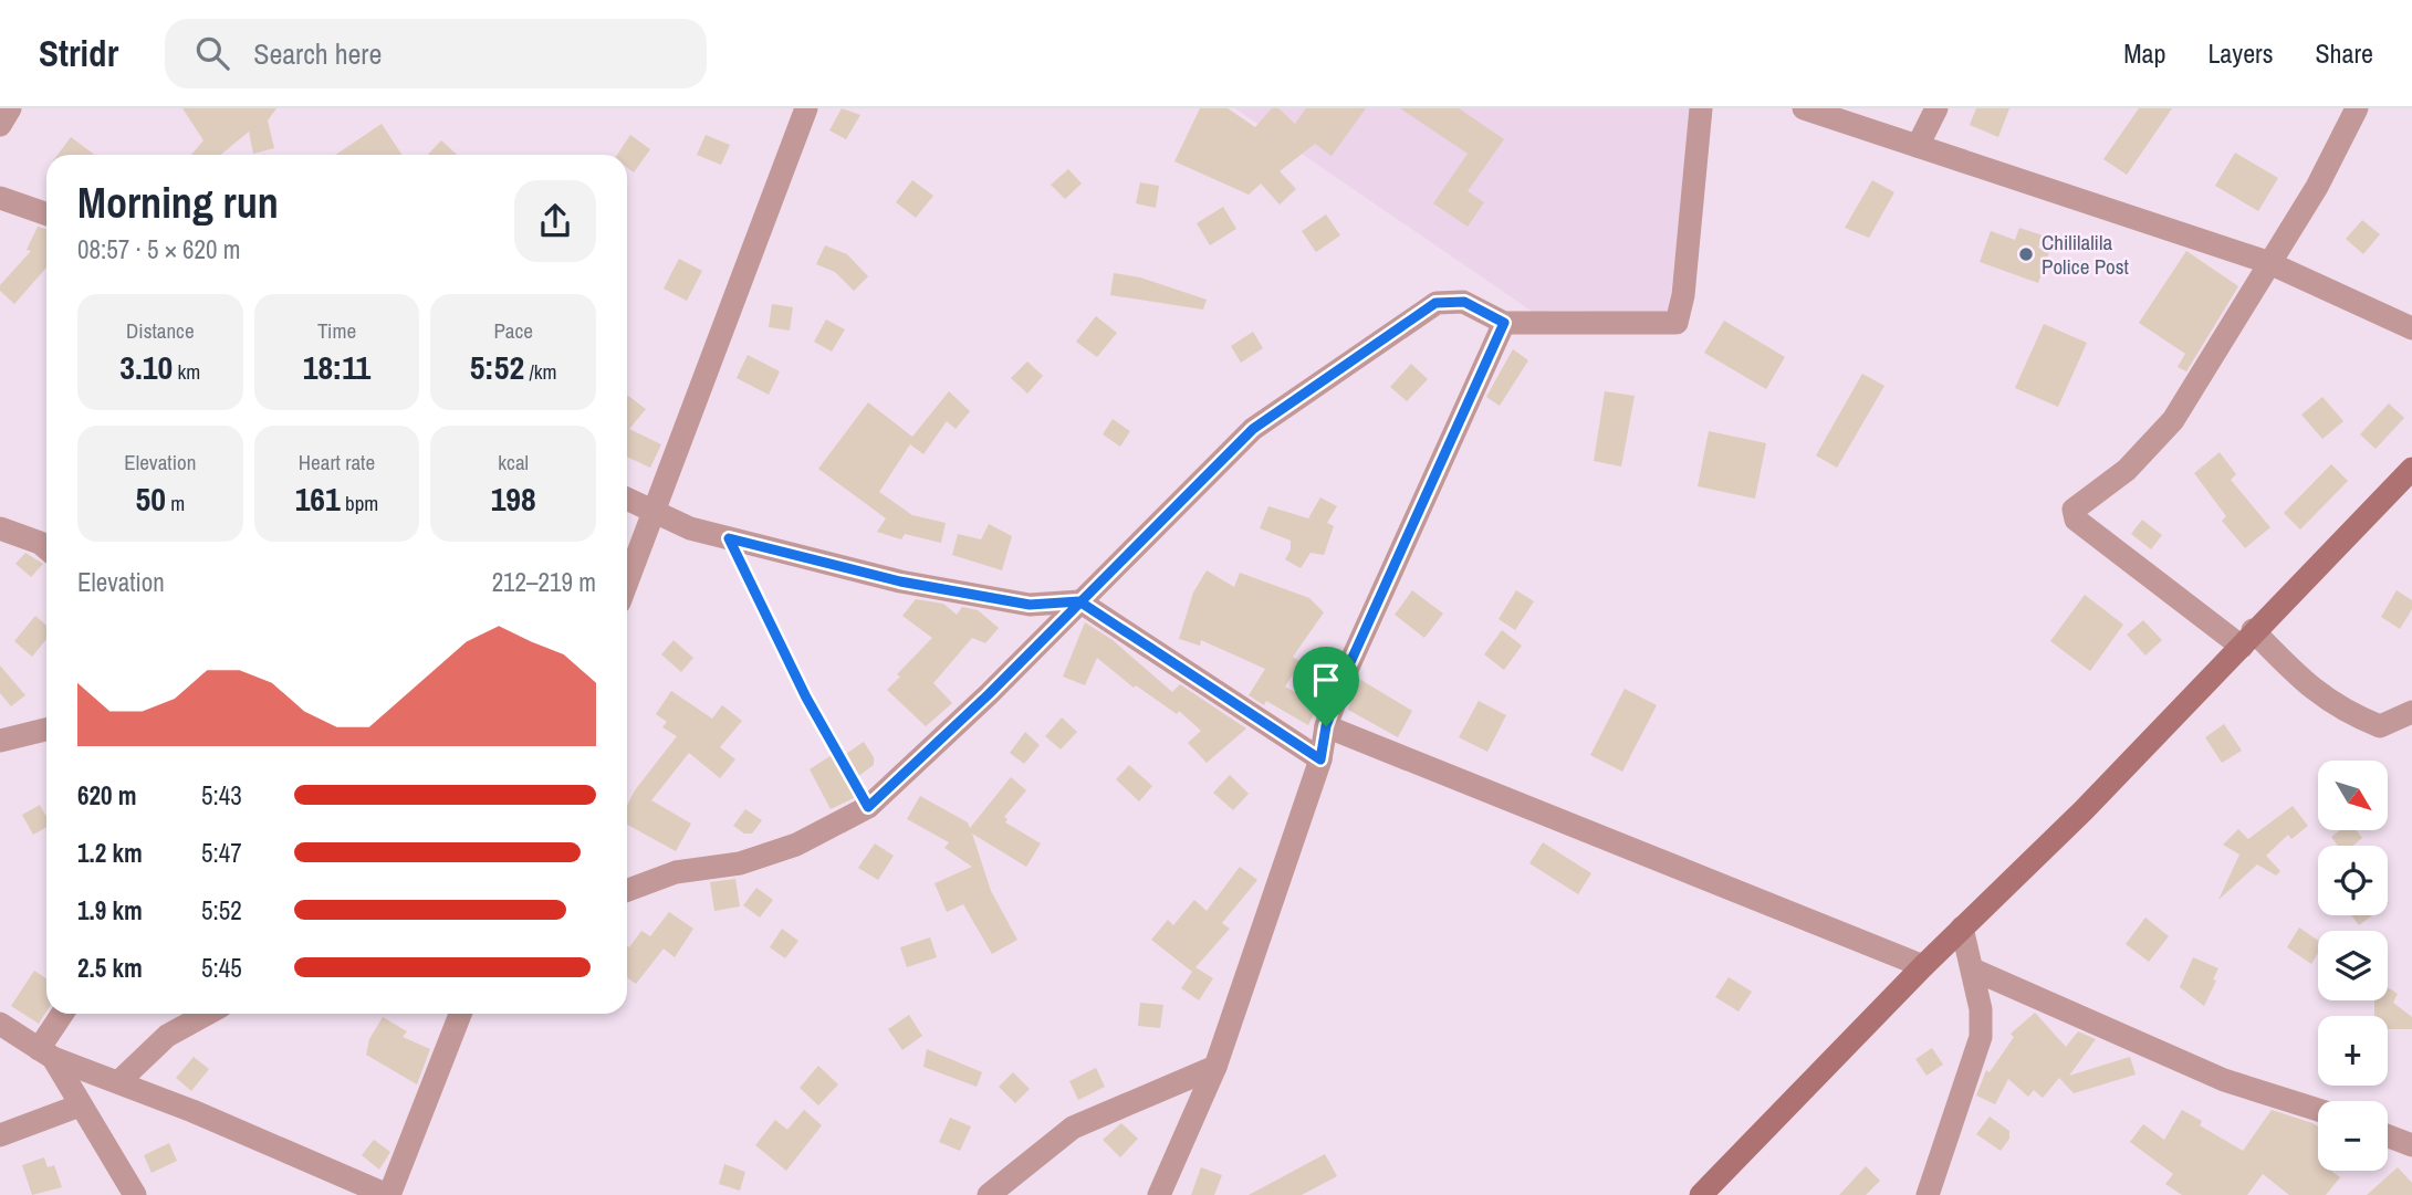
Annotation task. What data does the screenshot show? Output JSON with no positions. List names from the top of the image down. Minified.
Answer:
{"places":["Chililalila Police Post"],"north":"bottom right","page":{"header":"Stridr","search":"Search here","nav":["Map","Layers","Share"],"heading":["Morning run","08:57 · 5 × 620 m"],"stats":[["Distance","3.10 km"],["Time","18:11"],["Pace","5:52 /km"],["Elevation","50 m"],["Heart rate","161 bpm"],["kcal","198"]],"chart":["Elevation","212–219 m"],"map_buttons":["+","−"],"list":[{"name":"620 m","note":"5:43"},{"name":"1.2 km","note":"5:47"},{"name":"1.9 km","note":"5:52"},{"name":"2.5 km","note":"5:45"}]}}
